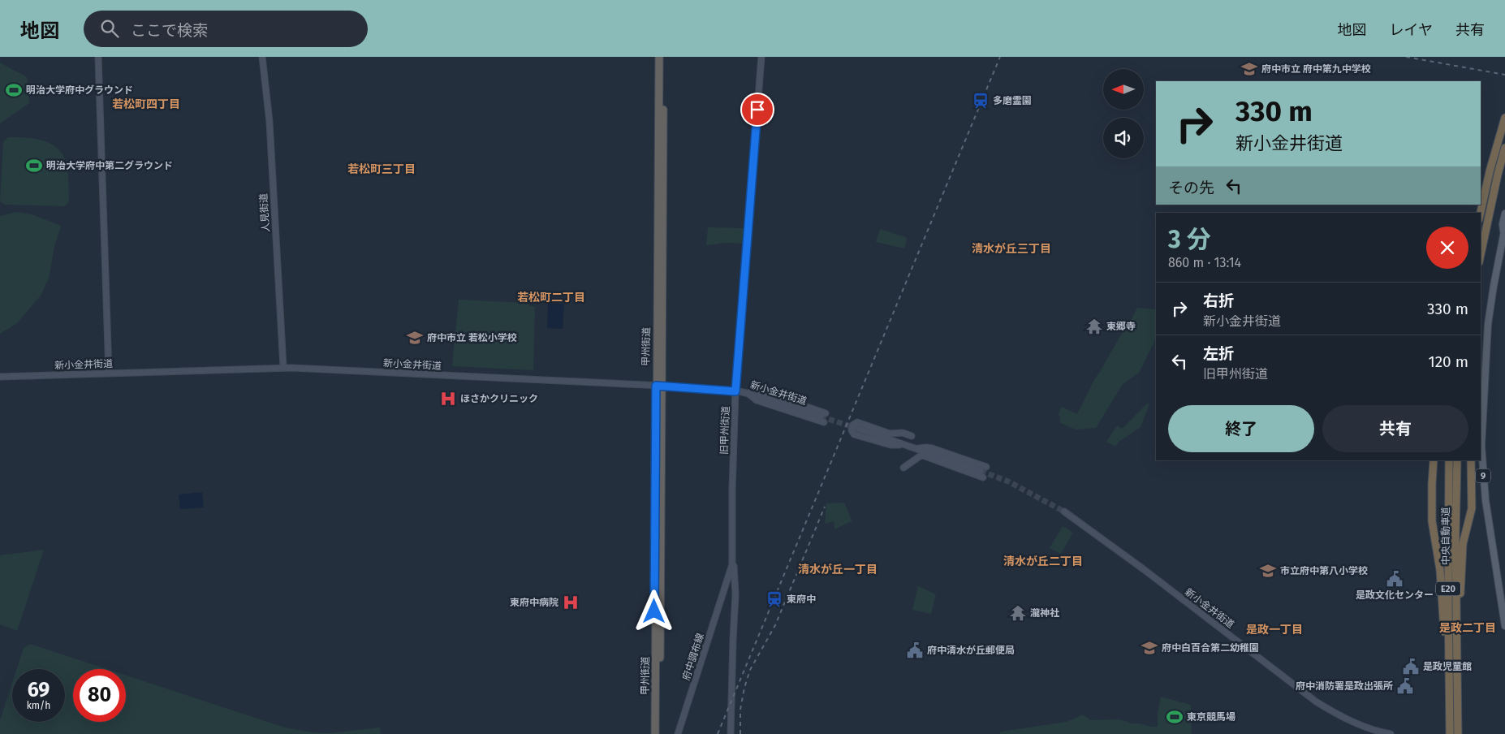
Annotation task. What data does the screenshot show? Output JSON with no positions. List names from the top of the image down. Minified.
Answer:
{"streets":{"highway":["甲州街道","中央自動車道","E20"],"main road":["人見街道","新小金井街道","旧甲州街道","9","府中調布線"]},"crossings":[["人見街道","新小金井街道"],["甲州街道","新小金井街道"],["新小金井街道","旧甲州街道"],["旧甲州街道","府中調布線"]],"districts":["若松町四丁目","若松町三丁目","清水が丘三丁目","若松町二丁目","清水が丘二丁目","清水が丘一丁目","是政二丁目","是政一丁目"],"places":{"school or university":["府中市立 府中第九中学校","府中市立 若松小学校","市立府中第八小学校","府中白百合第二幼稚園"],"sports":["明治大学府中グラウンド","明治大学府中第二グラウンド","東京競馬場"],"station":["多磨霊園","東府中"],"temple":["東郷寺","瀧神社"],"hospital":["ほさかクリニック","東府中病院"],"public building":["是政文化センター","府中清水が丘郵便局","是政児童館","府中消防署是政出張所"]},"north":"left","page":{"header":"地図","search":"ここで検索","nav":["地図","レイヤ","共有"],"turn":["330 m","新小金井街道"],"then":"その先","heading":["3 分","860 m · 13:14"],"list":[{"name":"右折","note":"新小金井街道","value":"330 m"},{"name":"左折","note":"旧甲州街道","value":"120 m"}],"buttons":["終了","共有"],"speed":"69 km/h","limit":"80"}}
